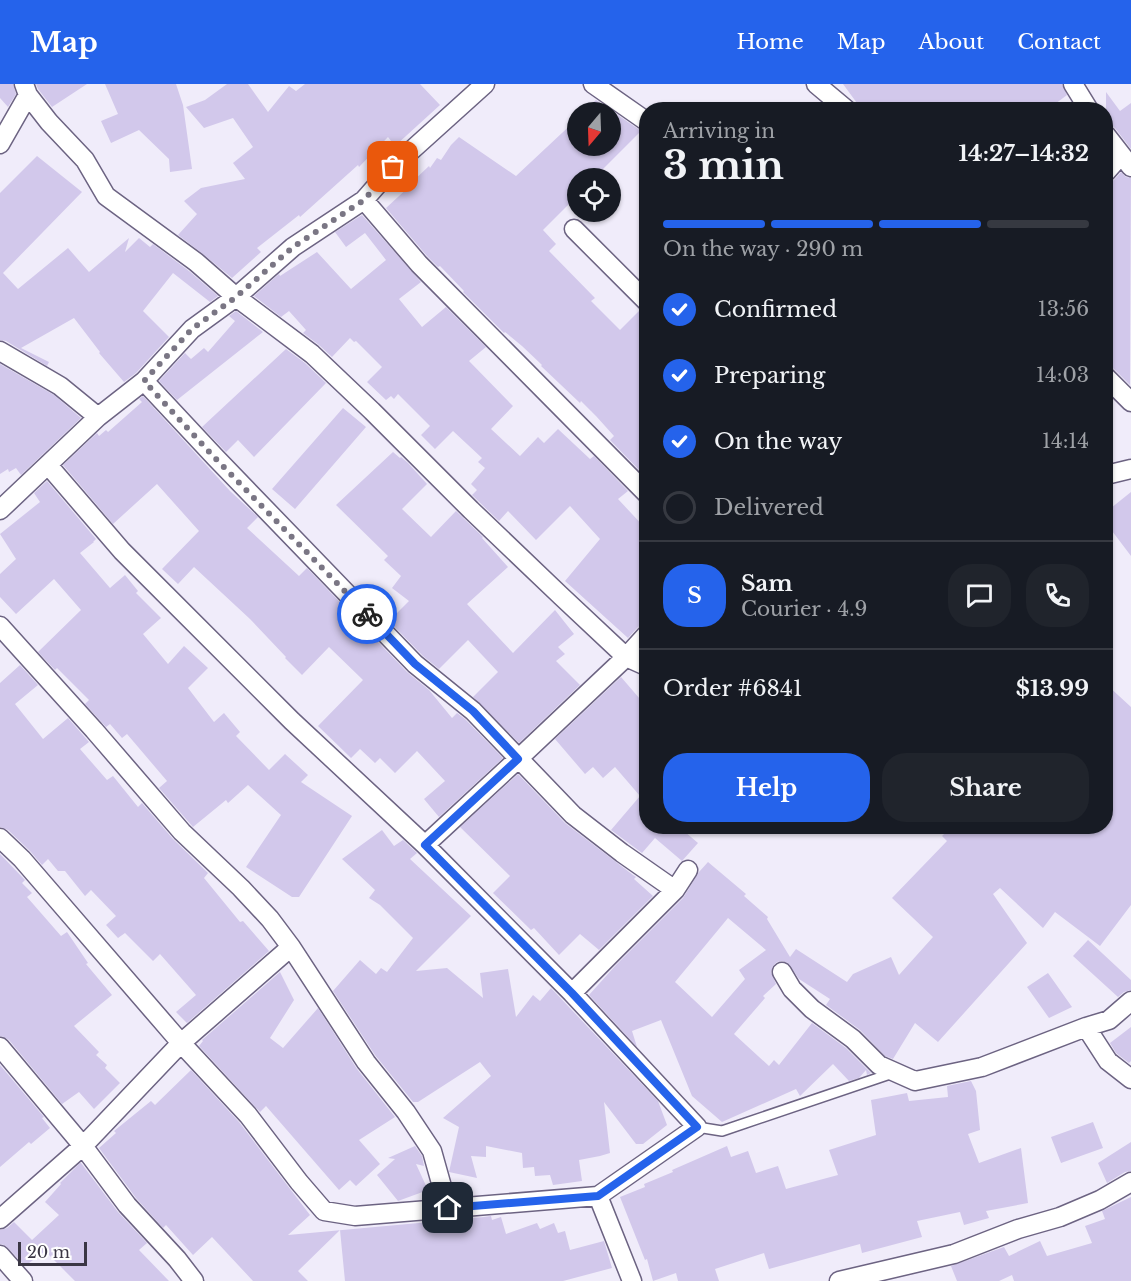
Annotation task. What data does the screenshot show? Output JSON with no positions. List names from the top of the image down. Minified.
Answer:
{"scale_bar":"20 m","north":"bottom","page":{"header":"Map","nav":["Home","Map","About","Contact"],"heading":["3 min","Arriving in","14:27–14:32"],"panel":["Sam","Courier · 4.9","Order #6841","$13.99"],"bar":"On the way · 290 m","list":[["Confirmed","13:56"],["Preparing","14:03"],["On the way","14:14"],"Delivered"],"round":"S","buttons":["Help","Share"],"scale":"20 m"}}
